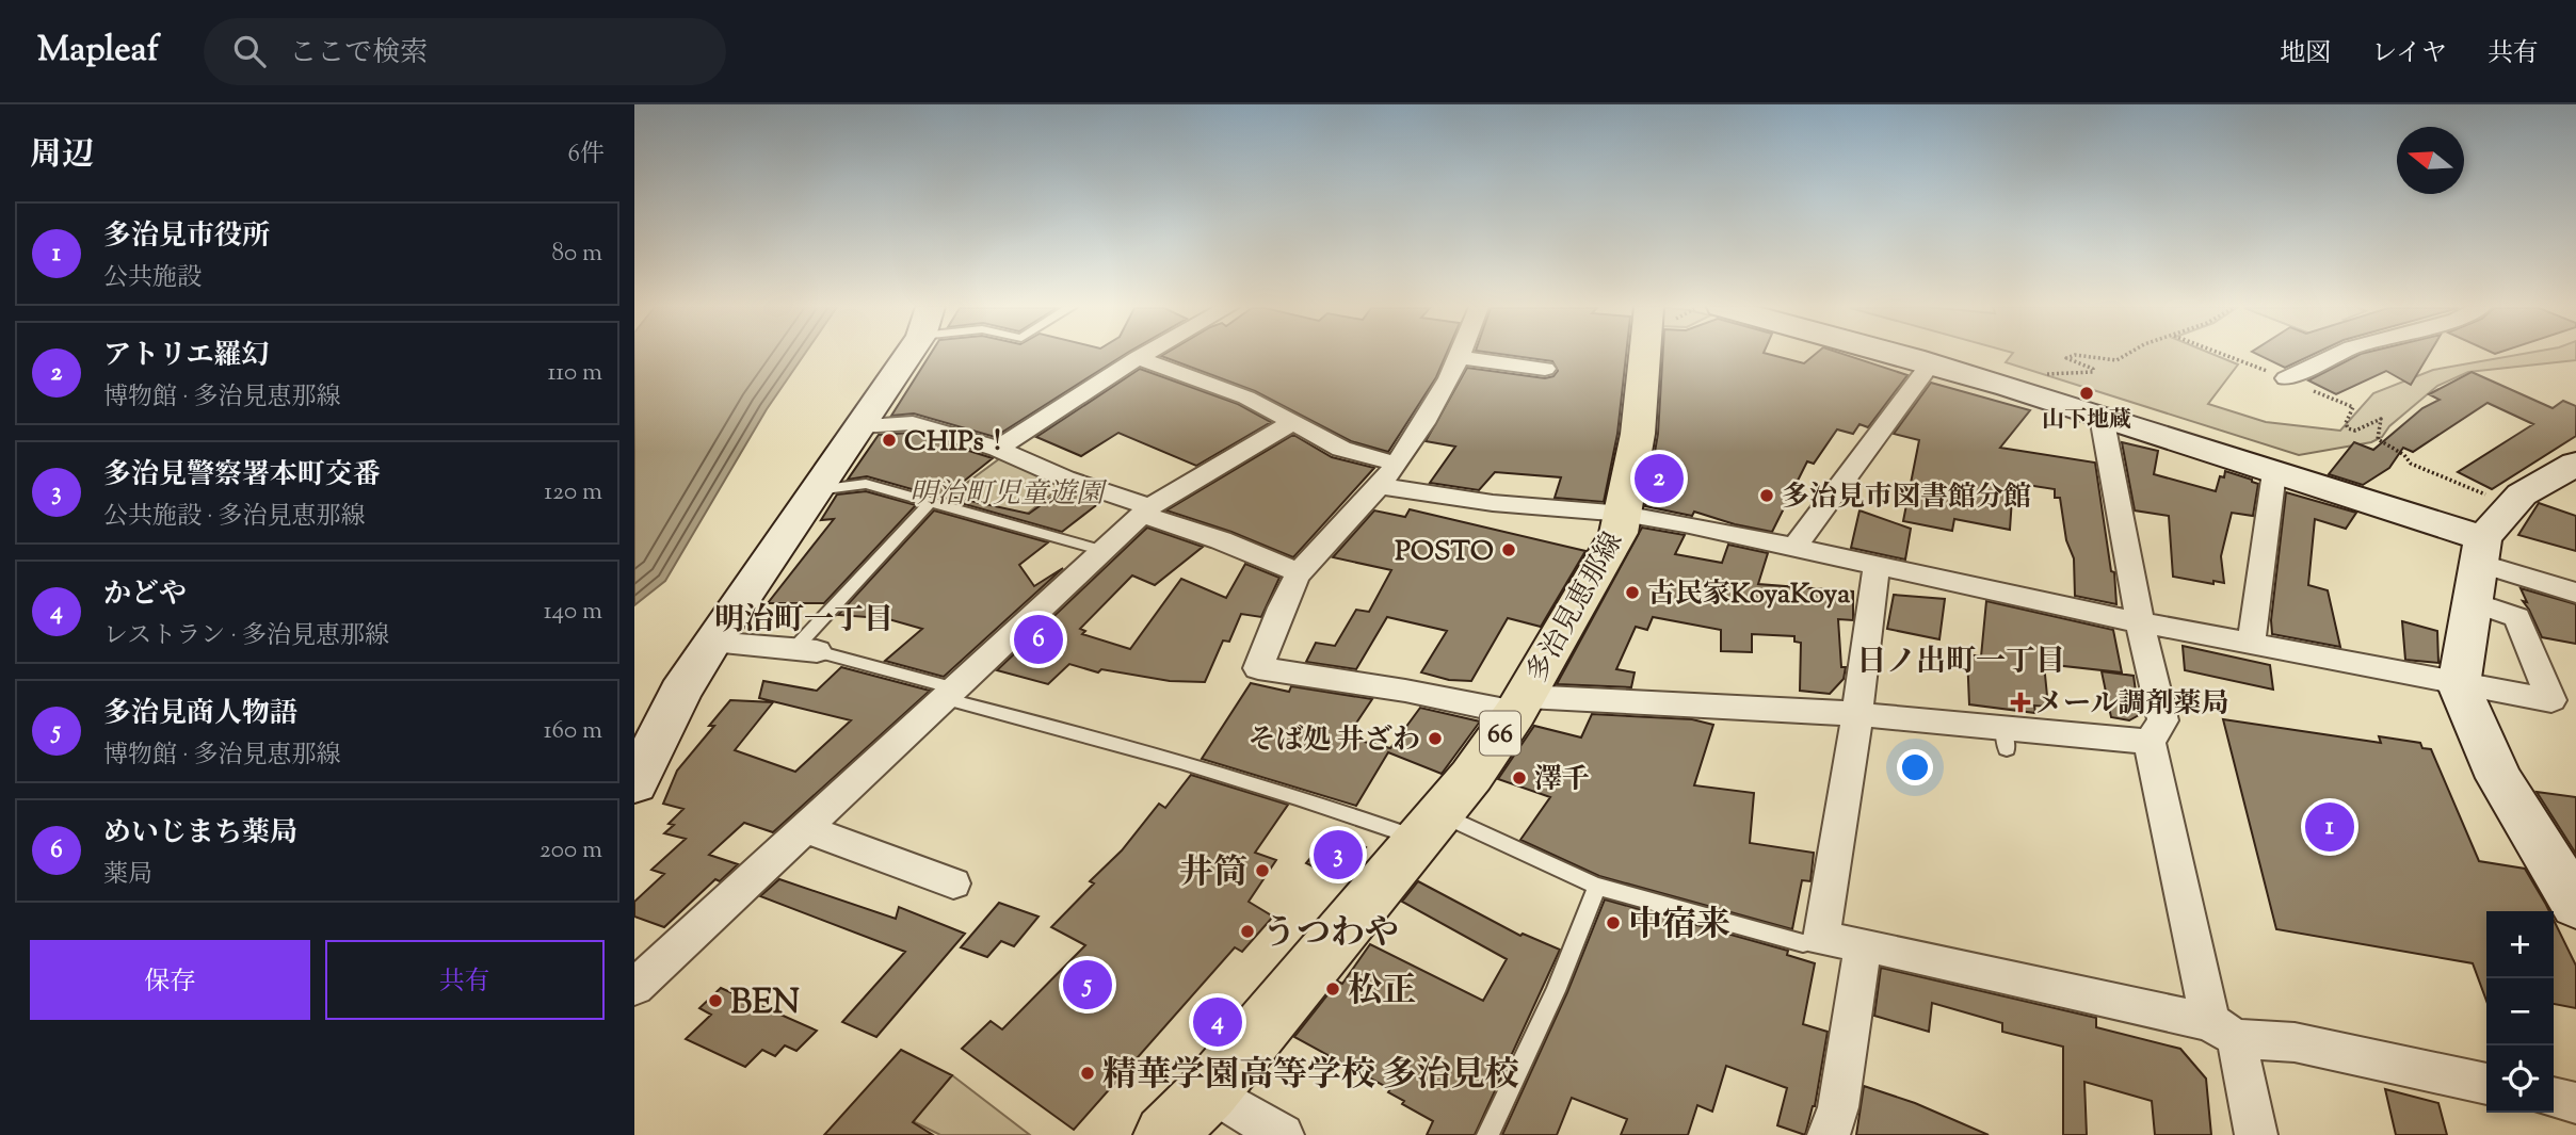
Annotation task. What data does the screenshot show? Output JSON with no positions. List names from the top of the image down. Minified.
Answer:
{"streets":{"main road":["多治見恵那線","66"]},"districts":["明治町一丁目","日ノ出町一丁目"],"parks":["明治町児童遊園"],"places":{"other":["山下地蔵","CHIPs！","多治見市図書館分館","POSTO","古民家KoyaKoya","そば処 井ざわ","澤千","井筒","中宿来","うつわや","松正","BEN","精華学園高等学校 多治見校"],"health":["メール調剤薬局"]},"north":"left","page":{"header":"Mapleaf","search":"ここで検索","nav":["地図","レイヤ","共有"],"heading":["周辺","6件"],"list":[{"mark":"1","name":"多治見市役所","note":"公共施設","value":"80 m"},{"mark":"2","name":"アトリエ羅幻","note":"博物館 · 多治見恵那線","value":"110 m"},{"mark":"3","name":"多治見警察署本町交番","note":"公共施設 · 多治見恵那線","value":"120 m"},{"mark":"4","name":"かどや","note":"レストラン · 多治見恵那線","value":"140 m"},{"mark":"5","name":"多治見商人物語","note":"博物館 · 多治見恵那線","value":"160 m"},{"mark":"6","name":"めいじまち薬局","note":"薬局","value":"200 m"}],"pins":["2","6","1","3","5","4"],"map_buttons":["+","−"],"buttons":["保存","共有"]}}
